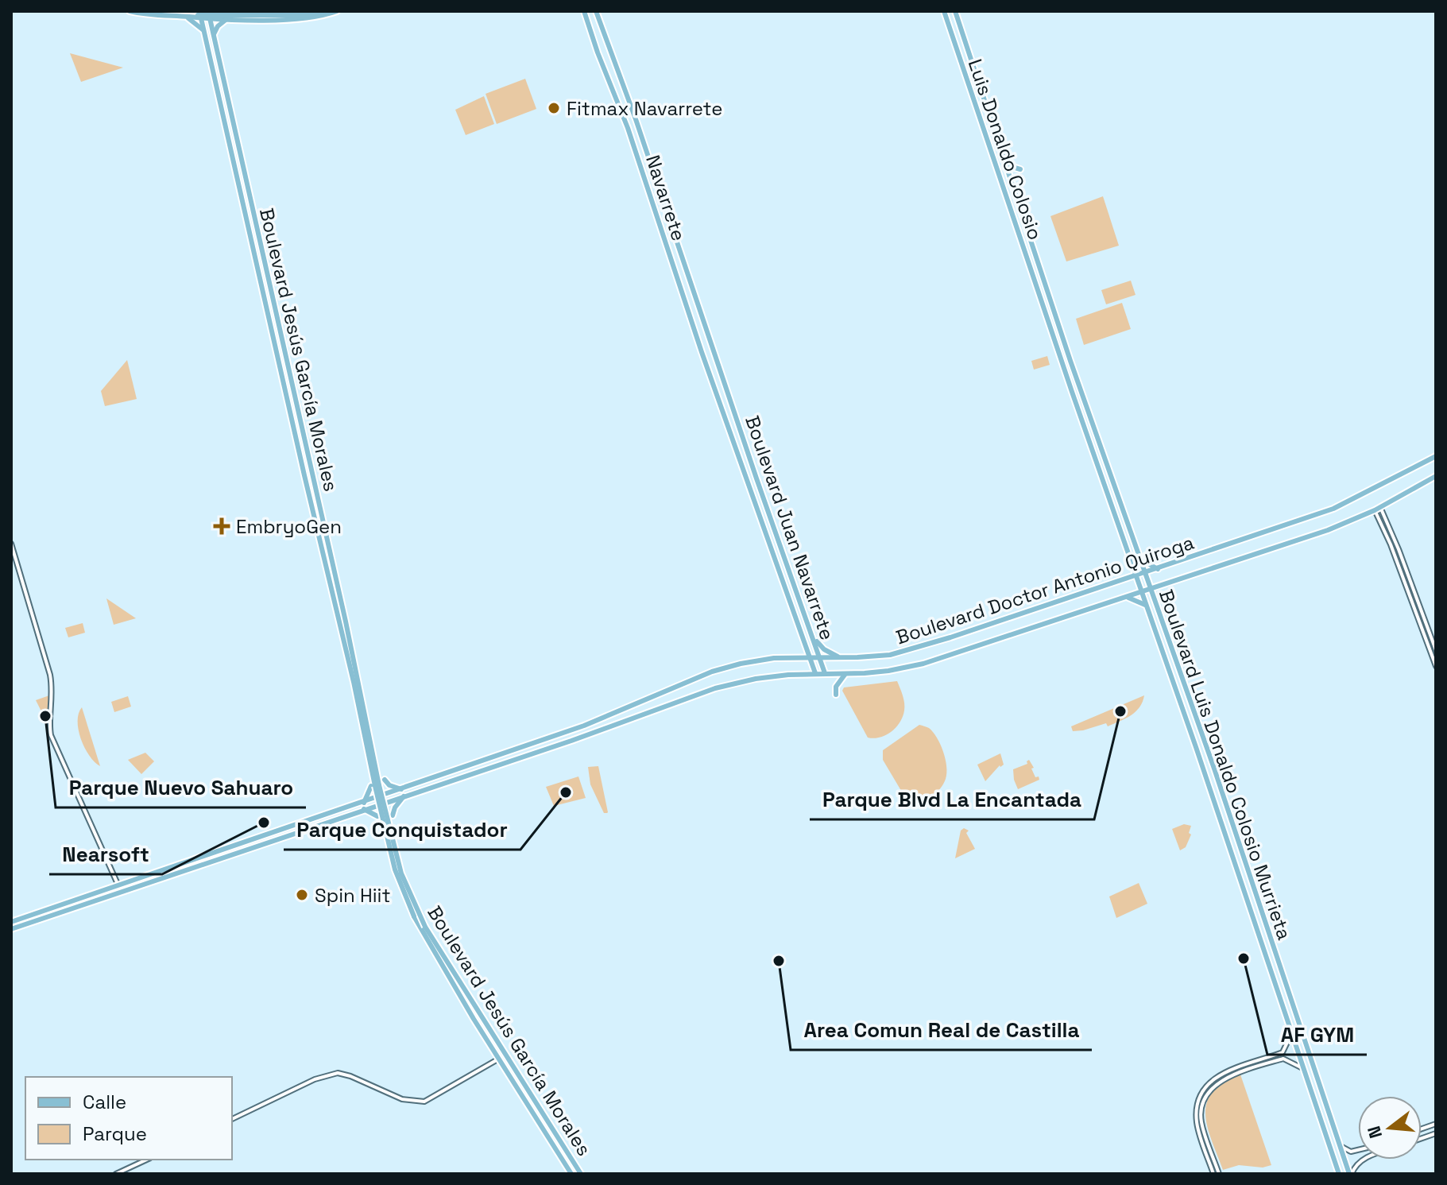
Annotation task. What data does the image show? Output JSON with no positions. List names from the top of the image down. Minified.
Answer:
{"streets":{"main road":["Luis Donaldo Colosio","Navarrete","Boulevard Jesús García Morales","Boulevard Juan Navarrete","Boulevard Doctor Antonio Quiroga","Boulevard Luis Donaldo Colosio Murrieta"]},"crossings":[["Luis Donaldo Colosio","Boulevard Luis Donaldo Colosio Murrieta"],["Navarrete","Boulevard Juan Navarrete"],["Boulevard Juan Navarrete","Boulevard Doctor Antonio Quiroga"],["Boulevard Doctor Antonio Quiroga","Boulevard Luis Donaldo Colosio Murrieta"]],"places":{"other":["Fitmax Navarrete","Parque Blvd La Encantada","Parque Nuevo Sahuaro","Parque Conquistador","Nearsoft","Spin Hiit","AF GYM","Area Comun Real de Castilla"],"health":["EmbryoGen"]},"legend":["Calle","Parque"],"north":"left"}
